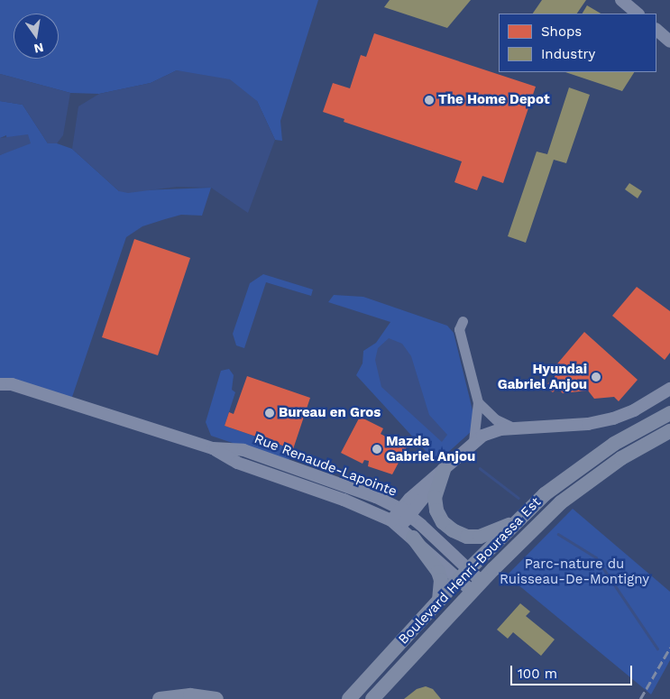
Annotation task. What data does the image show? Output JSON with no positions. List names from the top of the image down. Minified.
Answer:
{"streets":{"main road":["Boulevard Henri-Bourassa Est"],"street":["Rue Renaude-Lapointe"]},"crossings":[["Rue Renaude-Lapointe","Boulevard Henri-Bourassa Est"]],"parks":["Parc-nature du Ruisseau-De-Montigny"],"places":["The Home Depot","Hyundai Gabriel Anjou","Bureau en Gros","Mazda Gabriel Anjou"],"legend":["Shops","Industry"],"scale_bar":"100 m","north":"bottom"}
